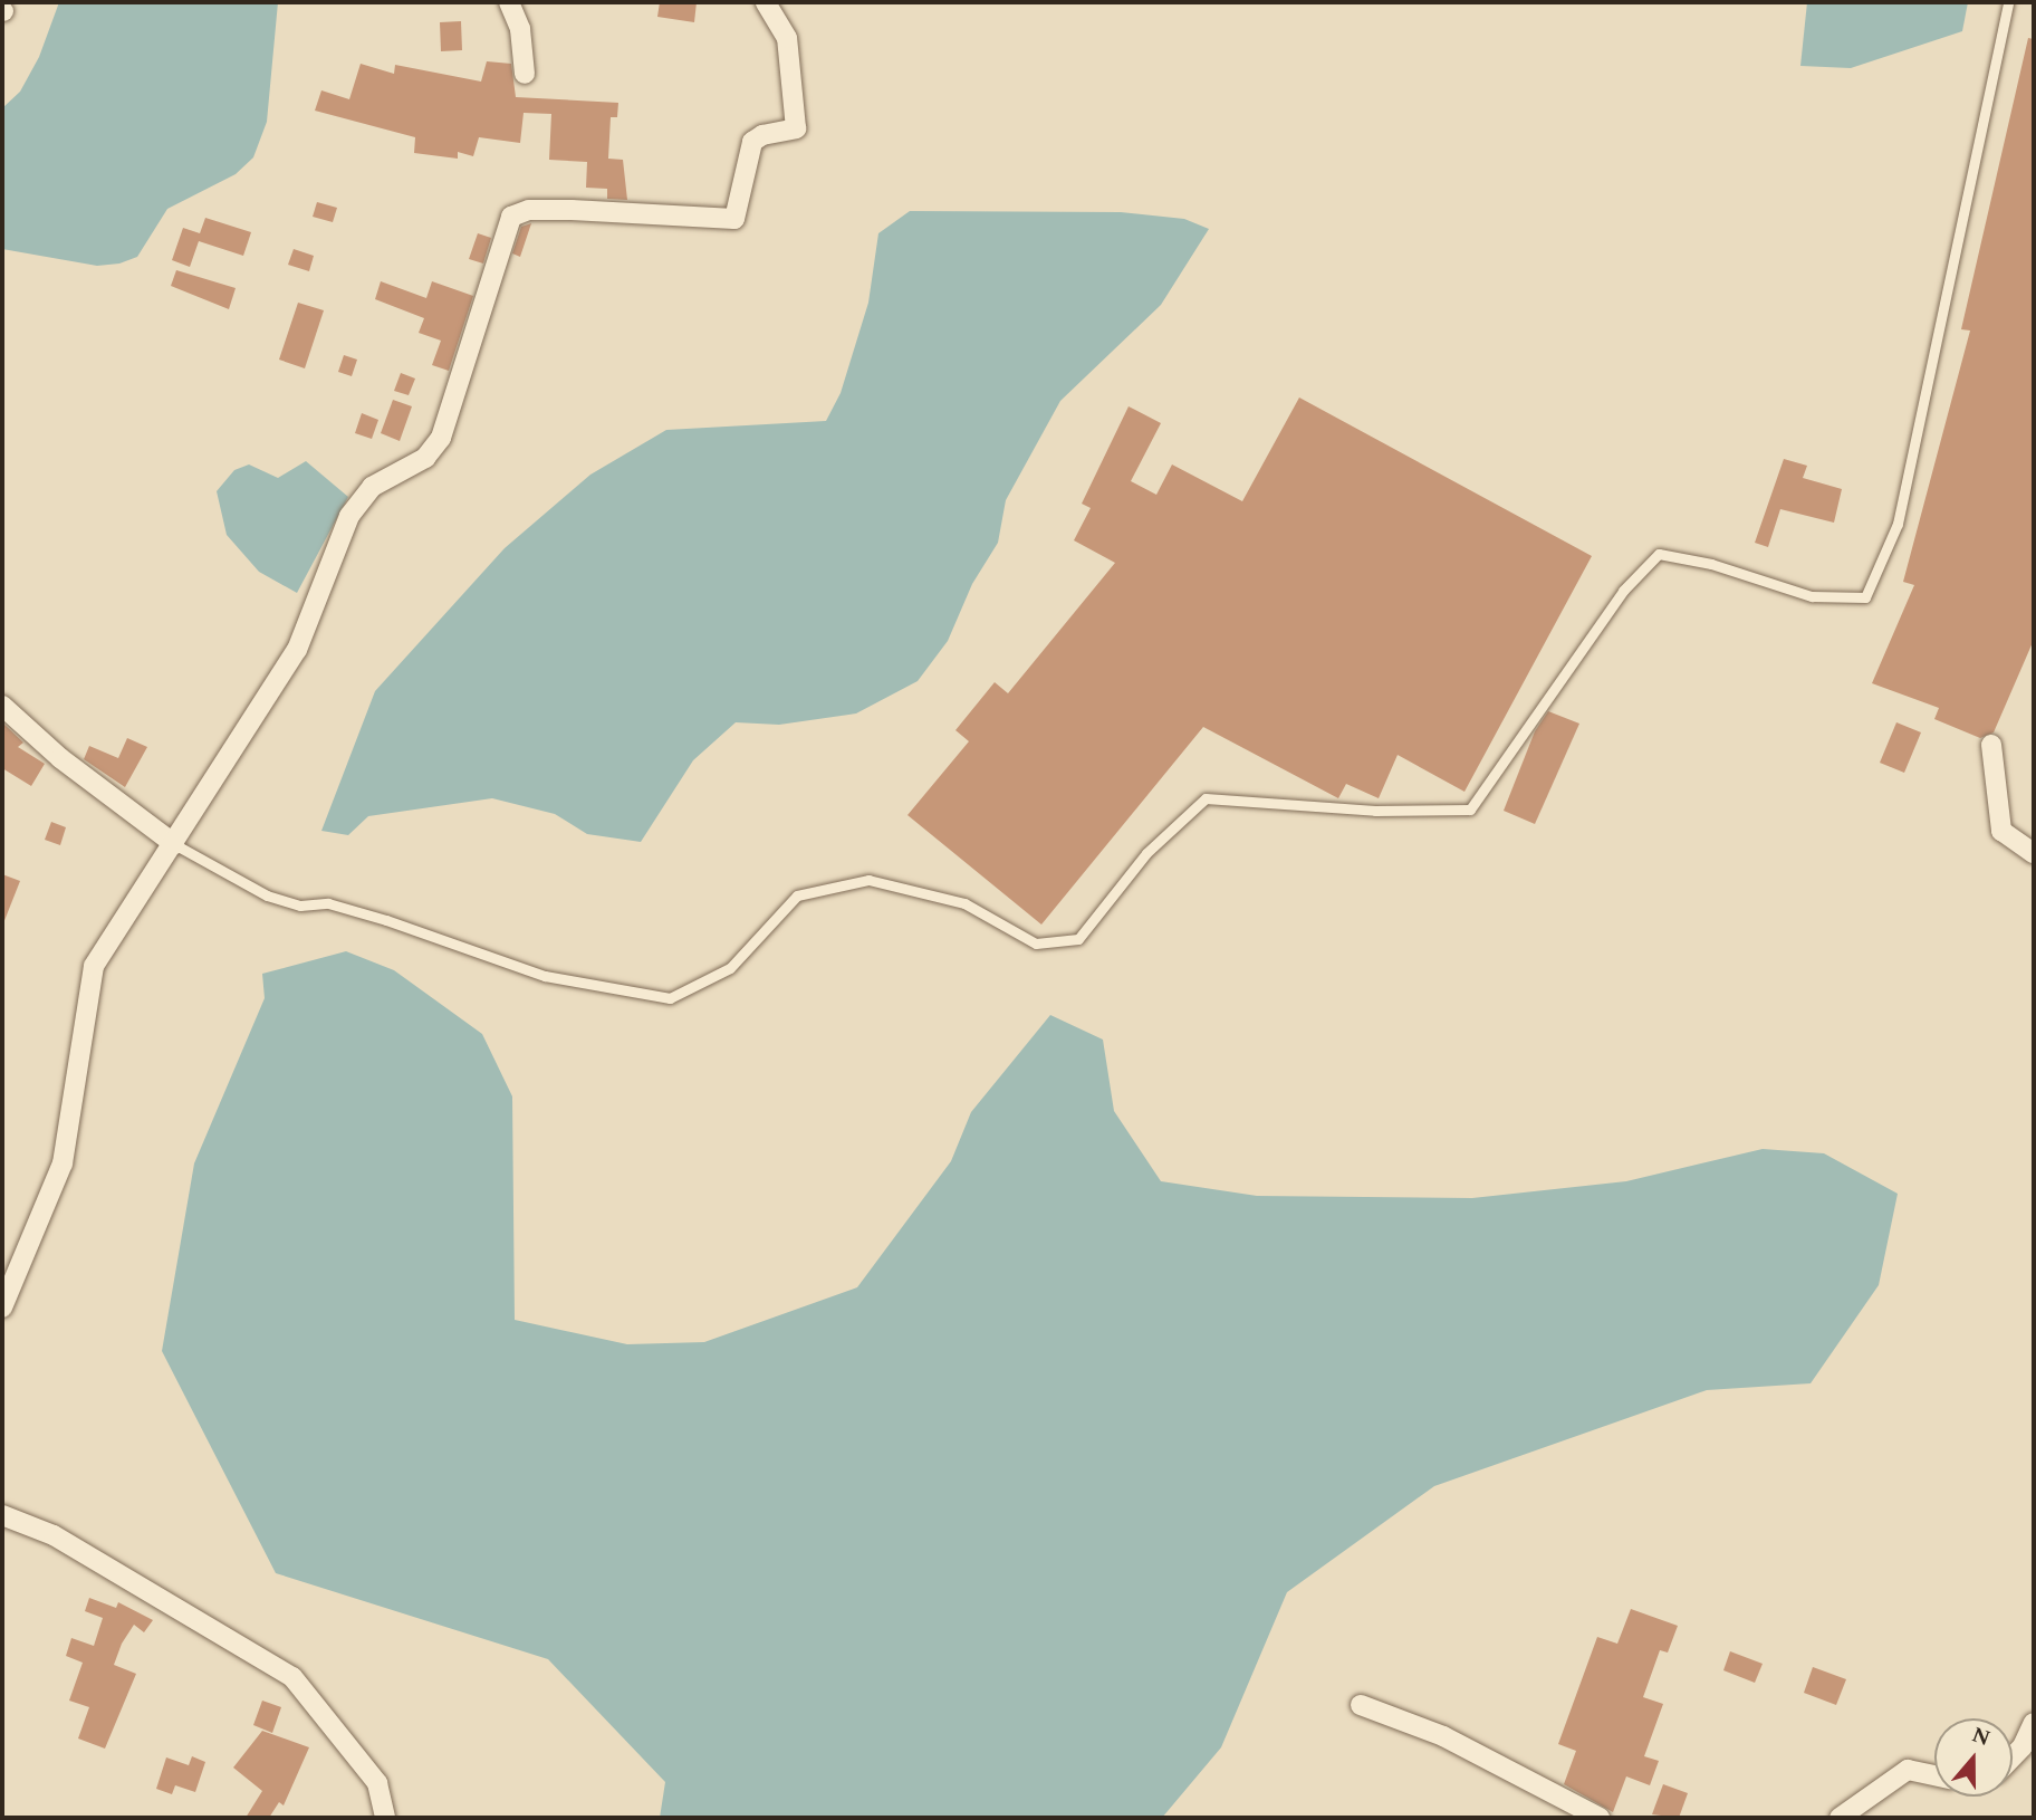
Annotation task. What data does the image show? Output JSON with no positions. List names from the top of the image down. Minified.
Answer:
{"north":"top"}
